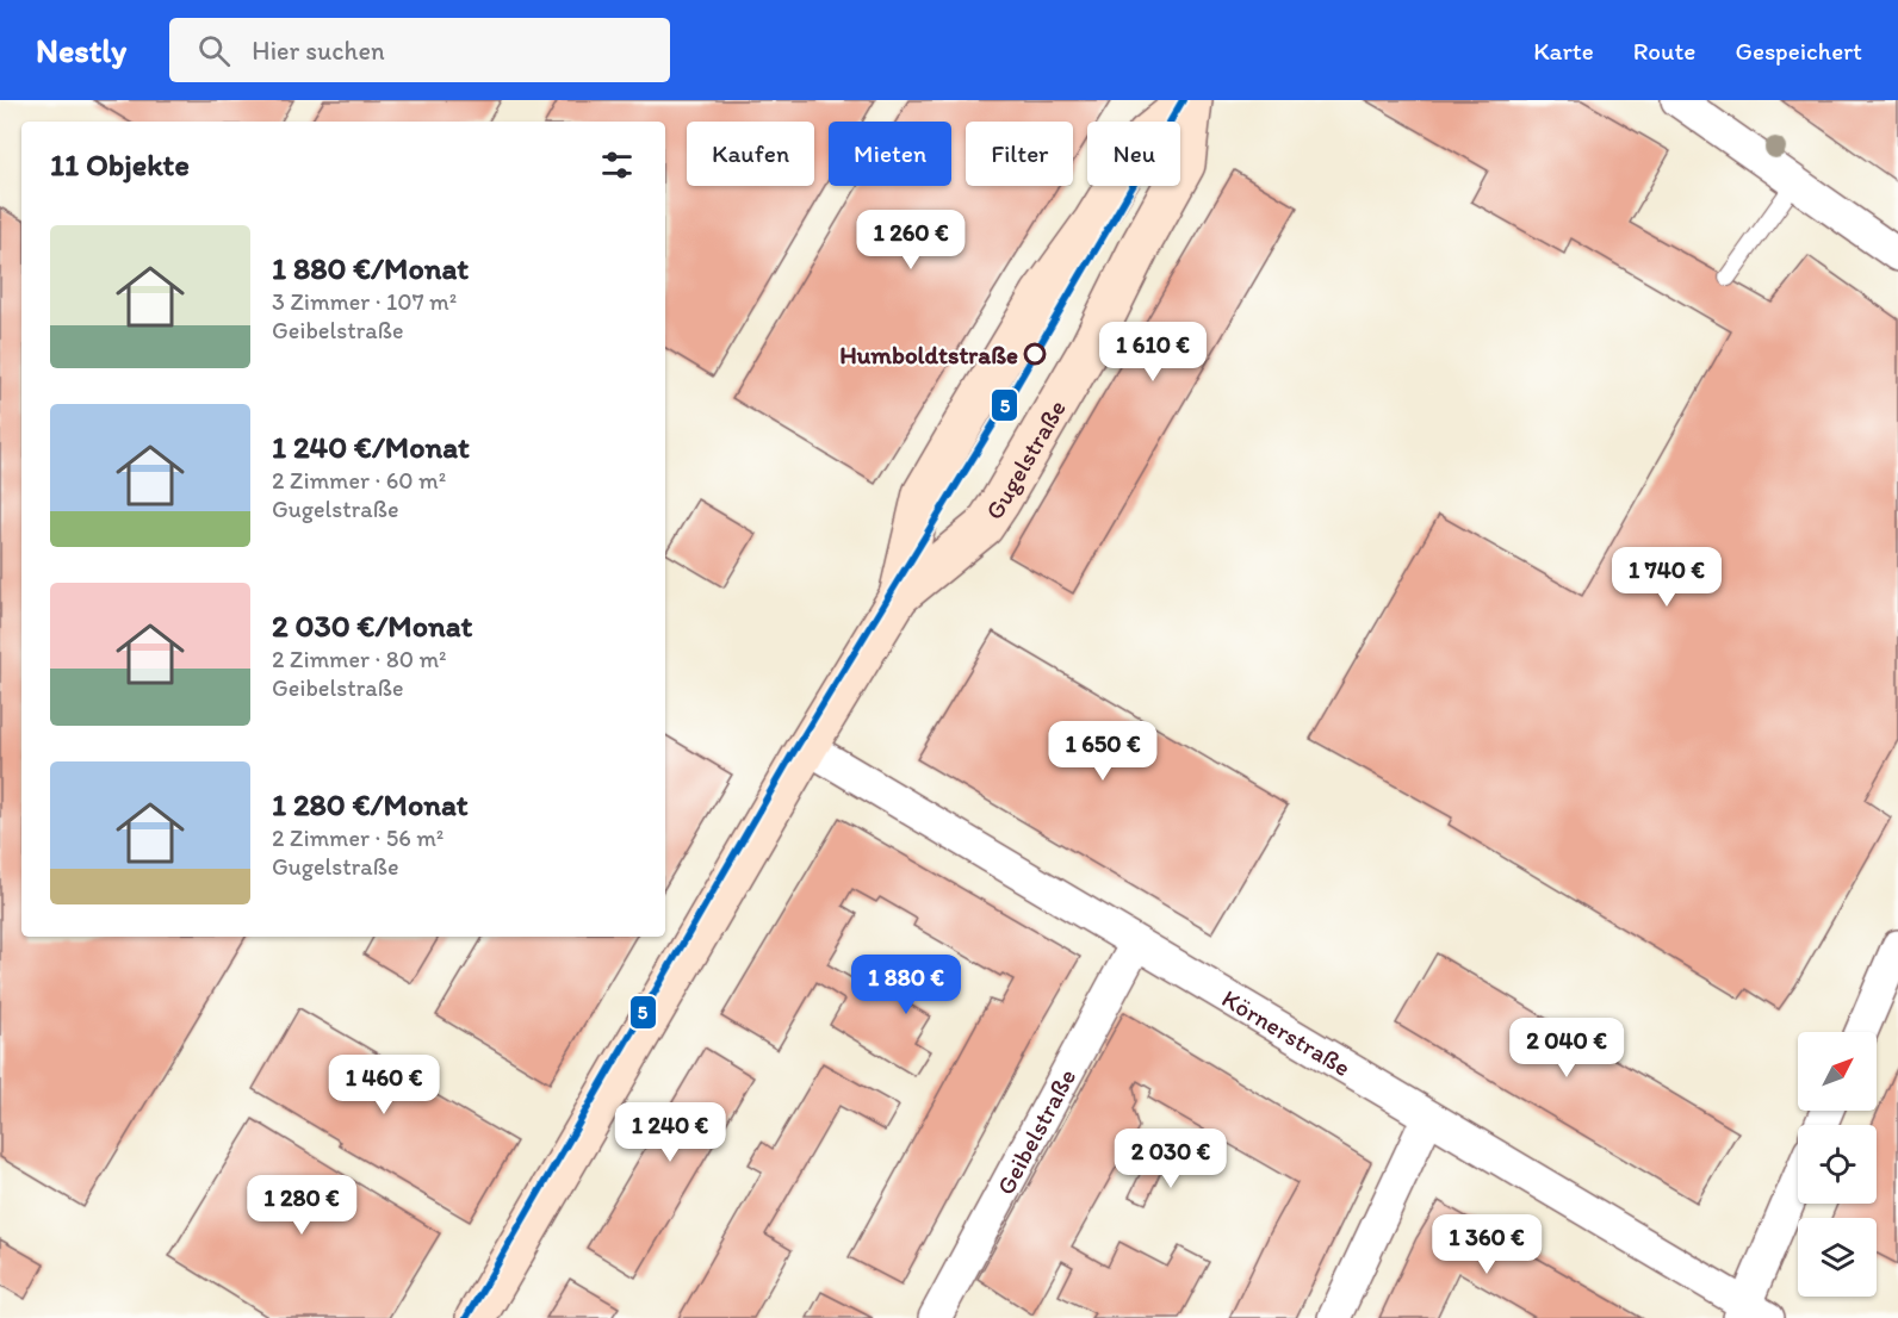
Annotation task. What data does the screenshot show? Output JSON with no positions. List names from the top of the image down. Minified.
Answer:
{"streets":{"street":["Gugelstraße","Körnerstraße","Geibelstraße"]},"crossings":[["Gugelstraße","Körnerstraße"],["Körnerstraße","Geibelstraße"]],"places":["Humboldtstraße"],"lines":["transit line 5"],"north":"top right","page":{"header":"Nestly","search":"Hier suchen","nav":["Karte","Route","Gespeichert"],"chip":["Kaufen","Mieten","Filter","Neu"],"heading":"11 Objekte","list":[{"name":"1 880 €/Monat","note":"3 Zimmer · 107 m² · Geibelstraße"},{"name":"1 240 €/Monat","note":"2 Zimmer · 60 m² · Gugelstraße"},{"name":"2 030 €/Monat","note":"2 Zimmer · 80 m² · Geibelstraße"},{"name":"1 280 €/Monat","note":"2 Zimmer · 56 m² · Gugelstraße"}],"price":["1 260 €","1 610 €","1 740 €","1 650 €","1 880 €","2 040 €","1 460 €","1 240 €","2 030 €","1 280 €","1 360 €"]}}
